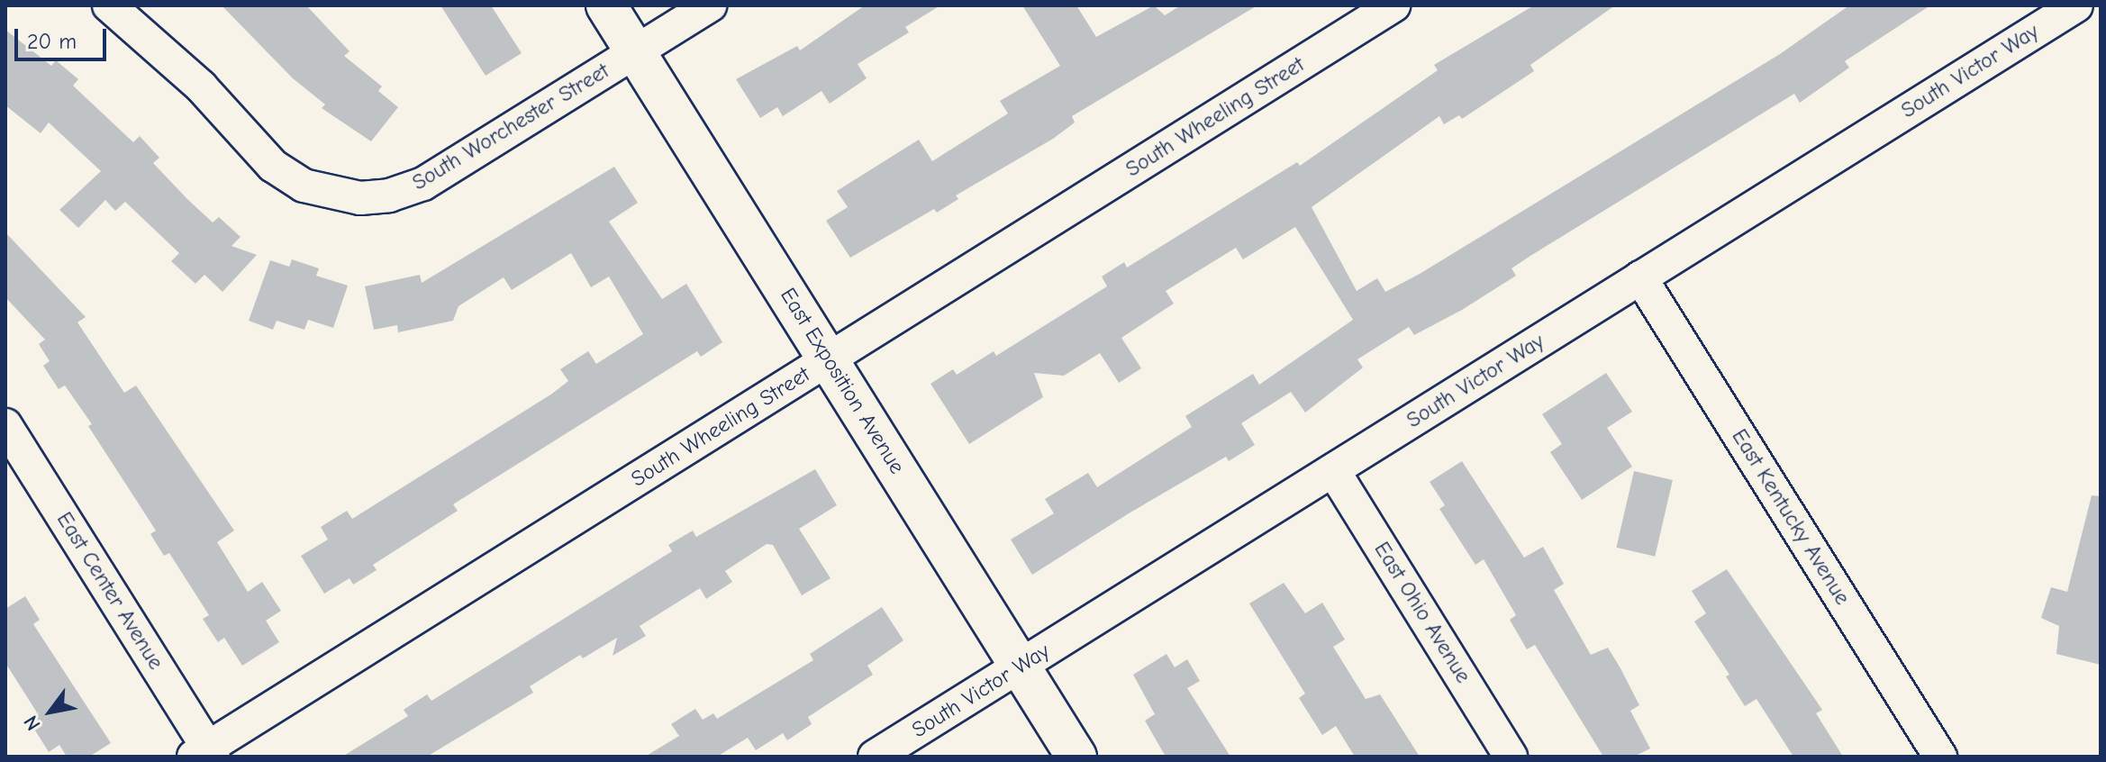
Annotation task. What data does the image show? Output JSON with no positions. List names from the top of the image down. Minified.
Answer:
{"streets":{"street":["South Victor Way","South Wheeling Street","South Worchester Street","East Exposition Avenue","East Kentucky Avenue","East Center Avenue","East Ohio Avenue"]},"crossings":[["South Victor Way","East Exposition Avenue"],["South Victor Way","East Kentucky Avenue"],["South Victor Way","East Ohio Avenue"],["South Wheeling Street","East Exposition Avenue"],["South Wheeling Street","East Center Avenue"],["South Worchester Street","East Exposition Avenue"]],"scale_bar":"20 m","north":"bottom left"}
